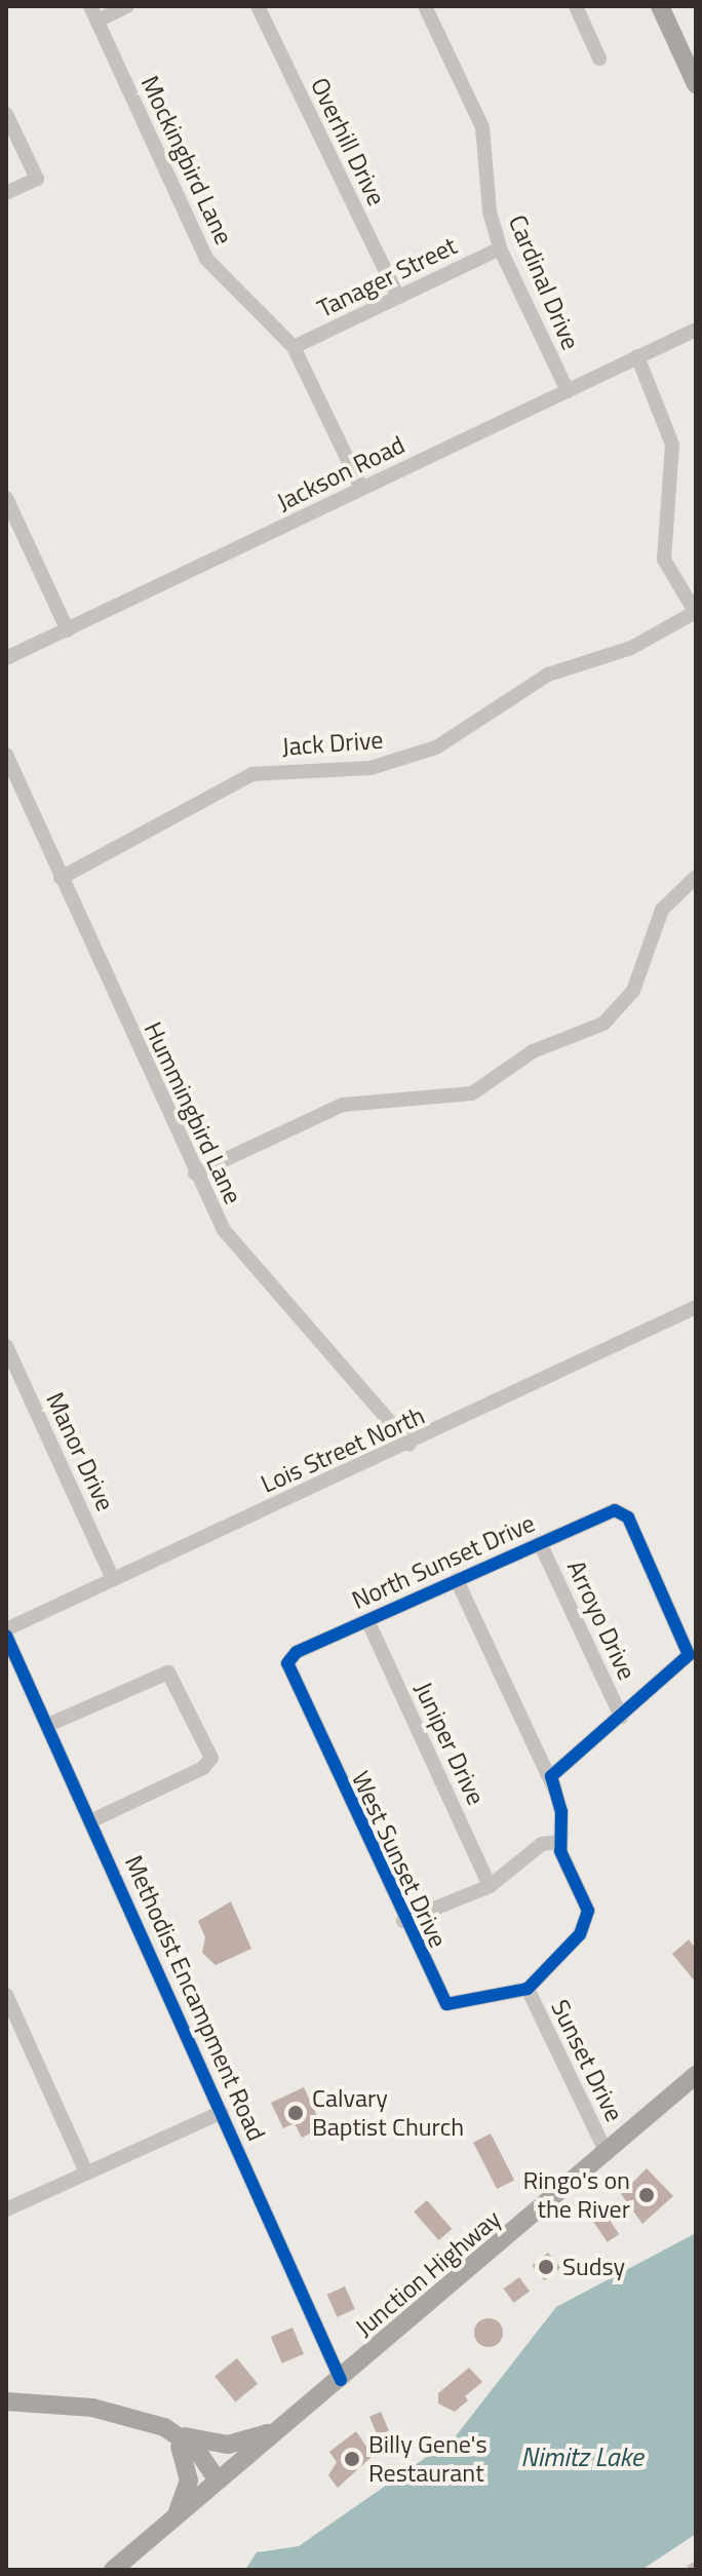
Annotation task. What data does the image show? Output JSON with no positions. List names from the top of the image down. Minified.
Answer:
{"streets":{"main road":["Junction Highway"],"street":["Overhill Drive","Mockingbird Lane","Tanager Street","Cardinal Drive","Jackson Road","Jack Drive","Hummingbird Lane","Lois Street North","Manor Drive","North Sunset Drive","Arroyo Drive","Juniper Drive","West Sunset Drive","Methodist Encampment Road","Sunset Drive"]},"crossings":[["Overhill Drive","Tanager Street"],["Mockingbird Lane","Tanager Street"],["Mockingbird Lane","Jackson Road"],["Tanager Street","Cardinal Drive"],["Cardinal Drive","Jackson Road"],["Jack Drive","Hummingbird Lane"],["Hummingbird Lane","Lois Street North"],["Lois Street North","Manor Drive"],["North Sunset Drive","Arroyo Drive"],["North Sunset Drive","Juniper Drive"],["North Sunset Drive","West Sunset Drive"],["West Sunset Drive","Sunset Drive"],["Methodist Encampment Road","Junction Highway"],["Sunset Drive","Junction Highway"]],"water":["Nimitz Lake"],"places":["Calvary Baptist Church","Ringo's on the River","Sudsy","Billy Gene's Restaurant"]}
